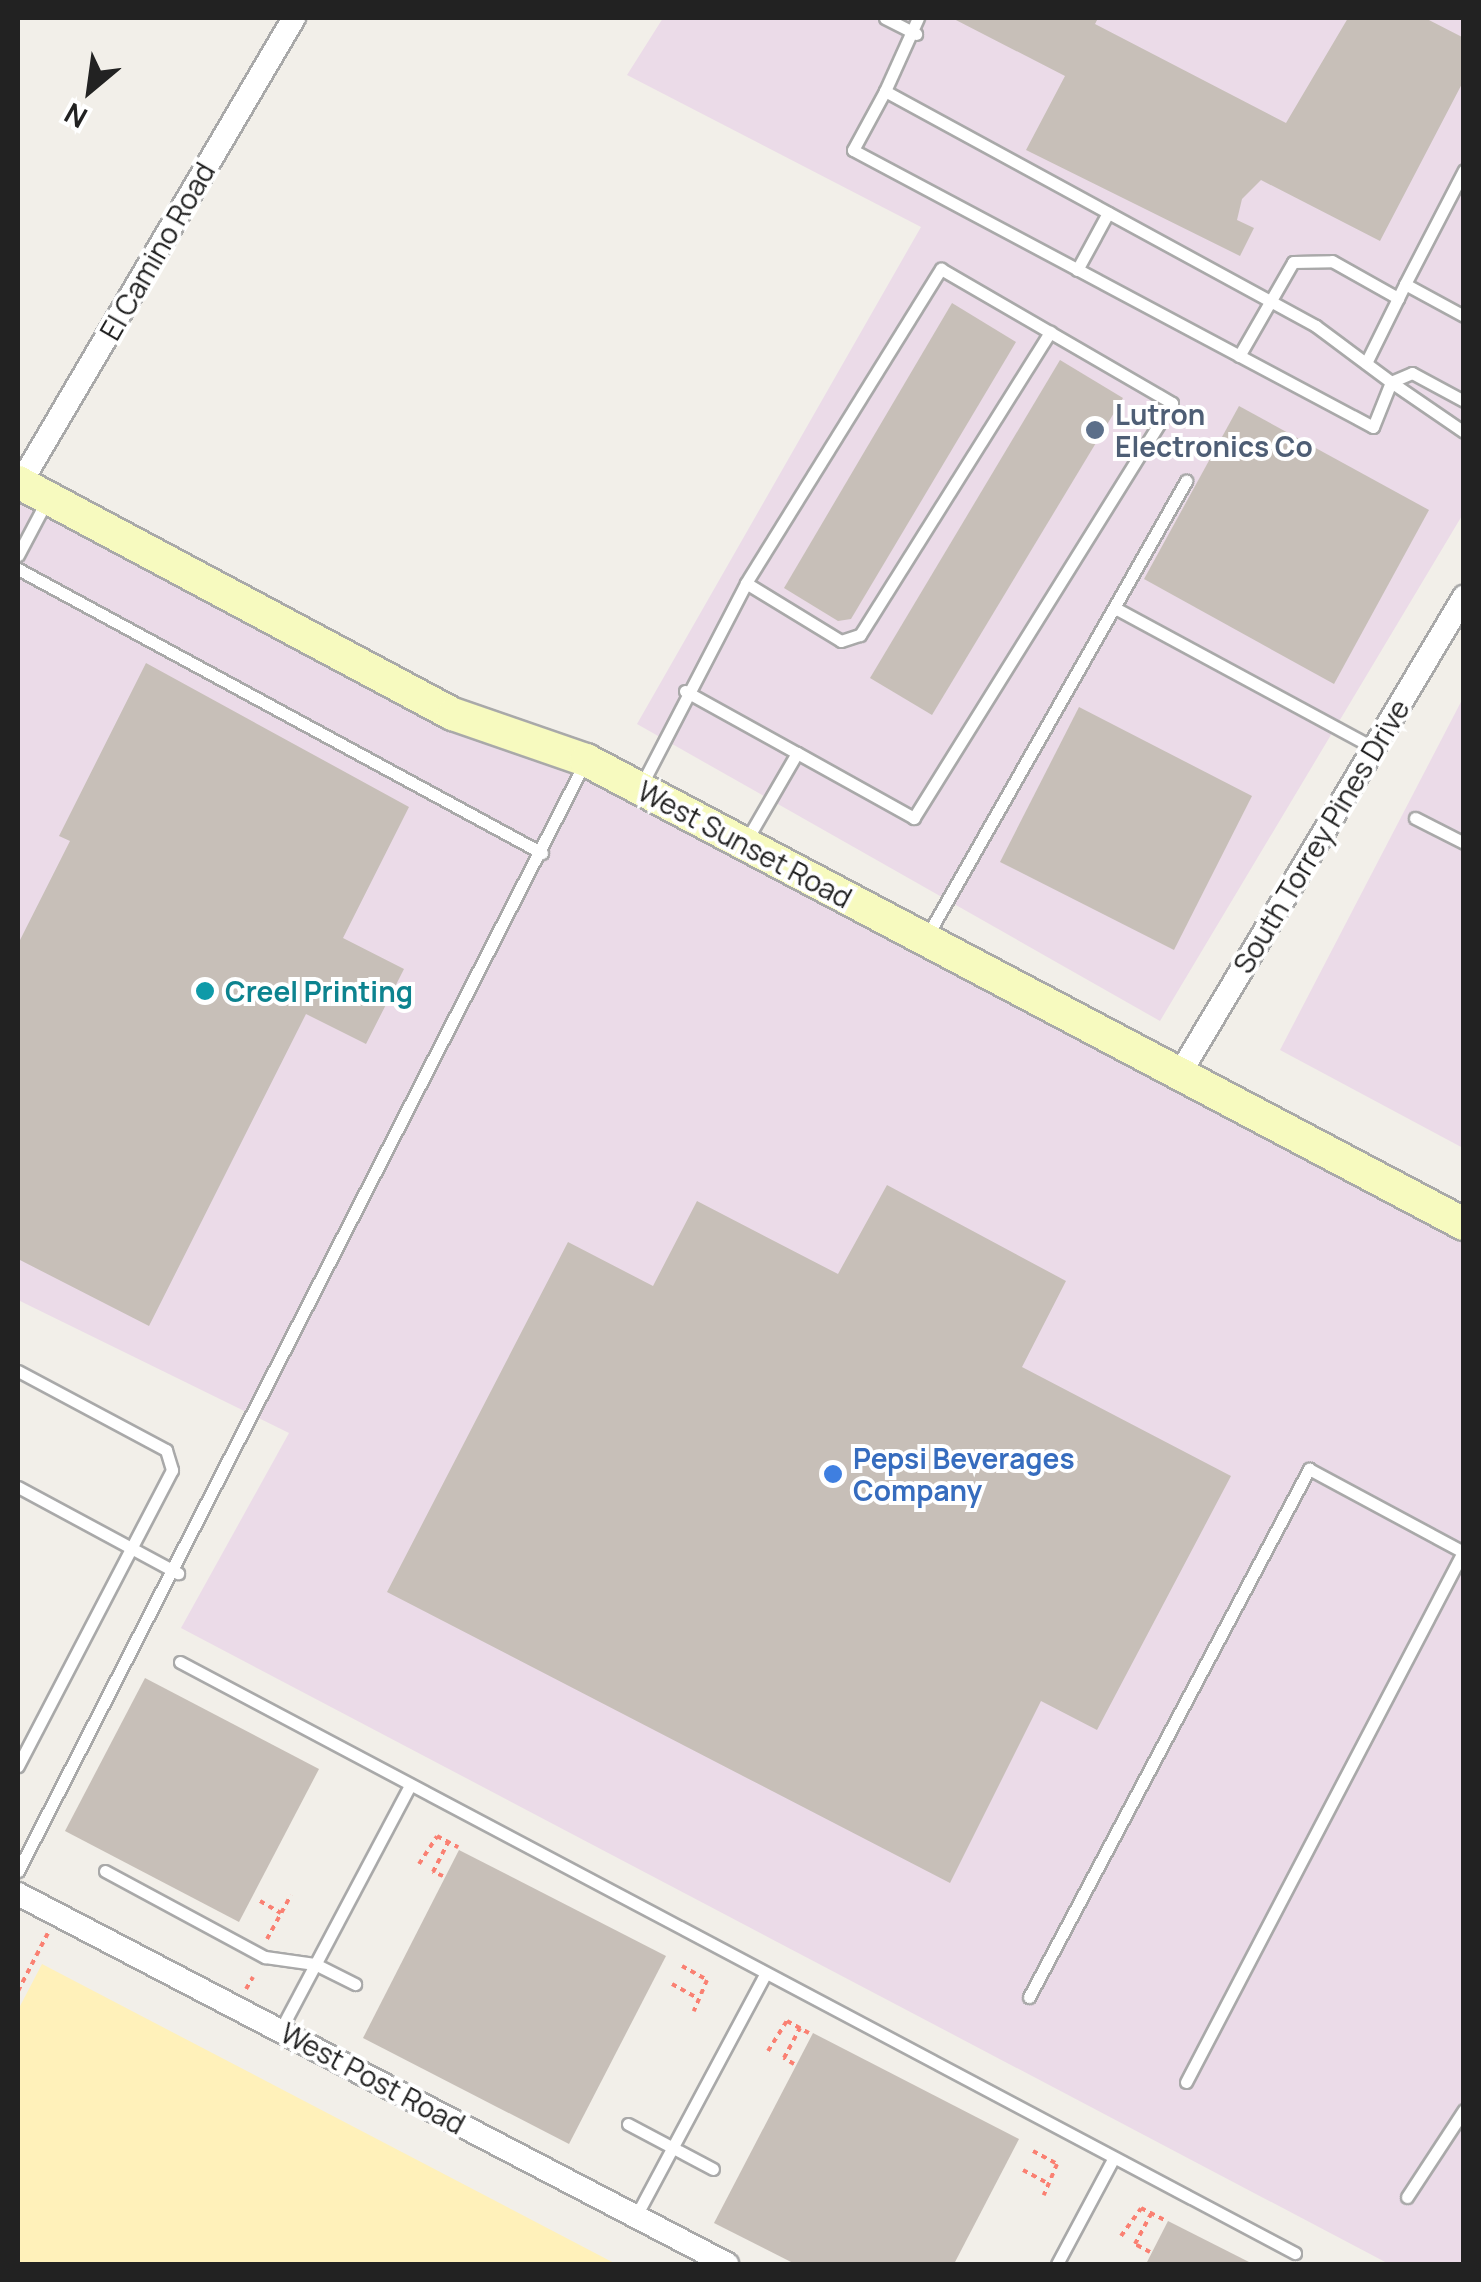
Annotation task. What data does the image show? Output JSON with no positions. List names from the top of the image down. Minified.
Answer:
{"streets":{"main road":["West Sunset Road"],"street":["El Camino Road","South Torrey Pines Drive","West Post Road"]},"crossings":[["El Camino Road","West Sunset Road"],["South Torrey Pines Drive","West Sunset Road"]],"places":["Lutron Electronics Co","Creel Printing","Pepsi Beverages Company"],"north":"bottom left"}
